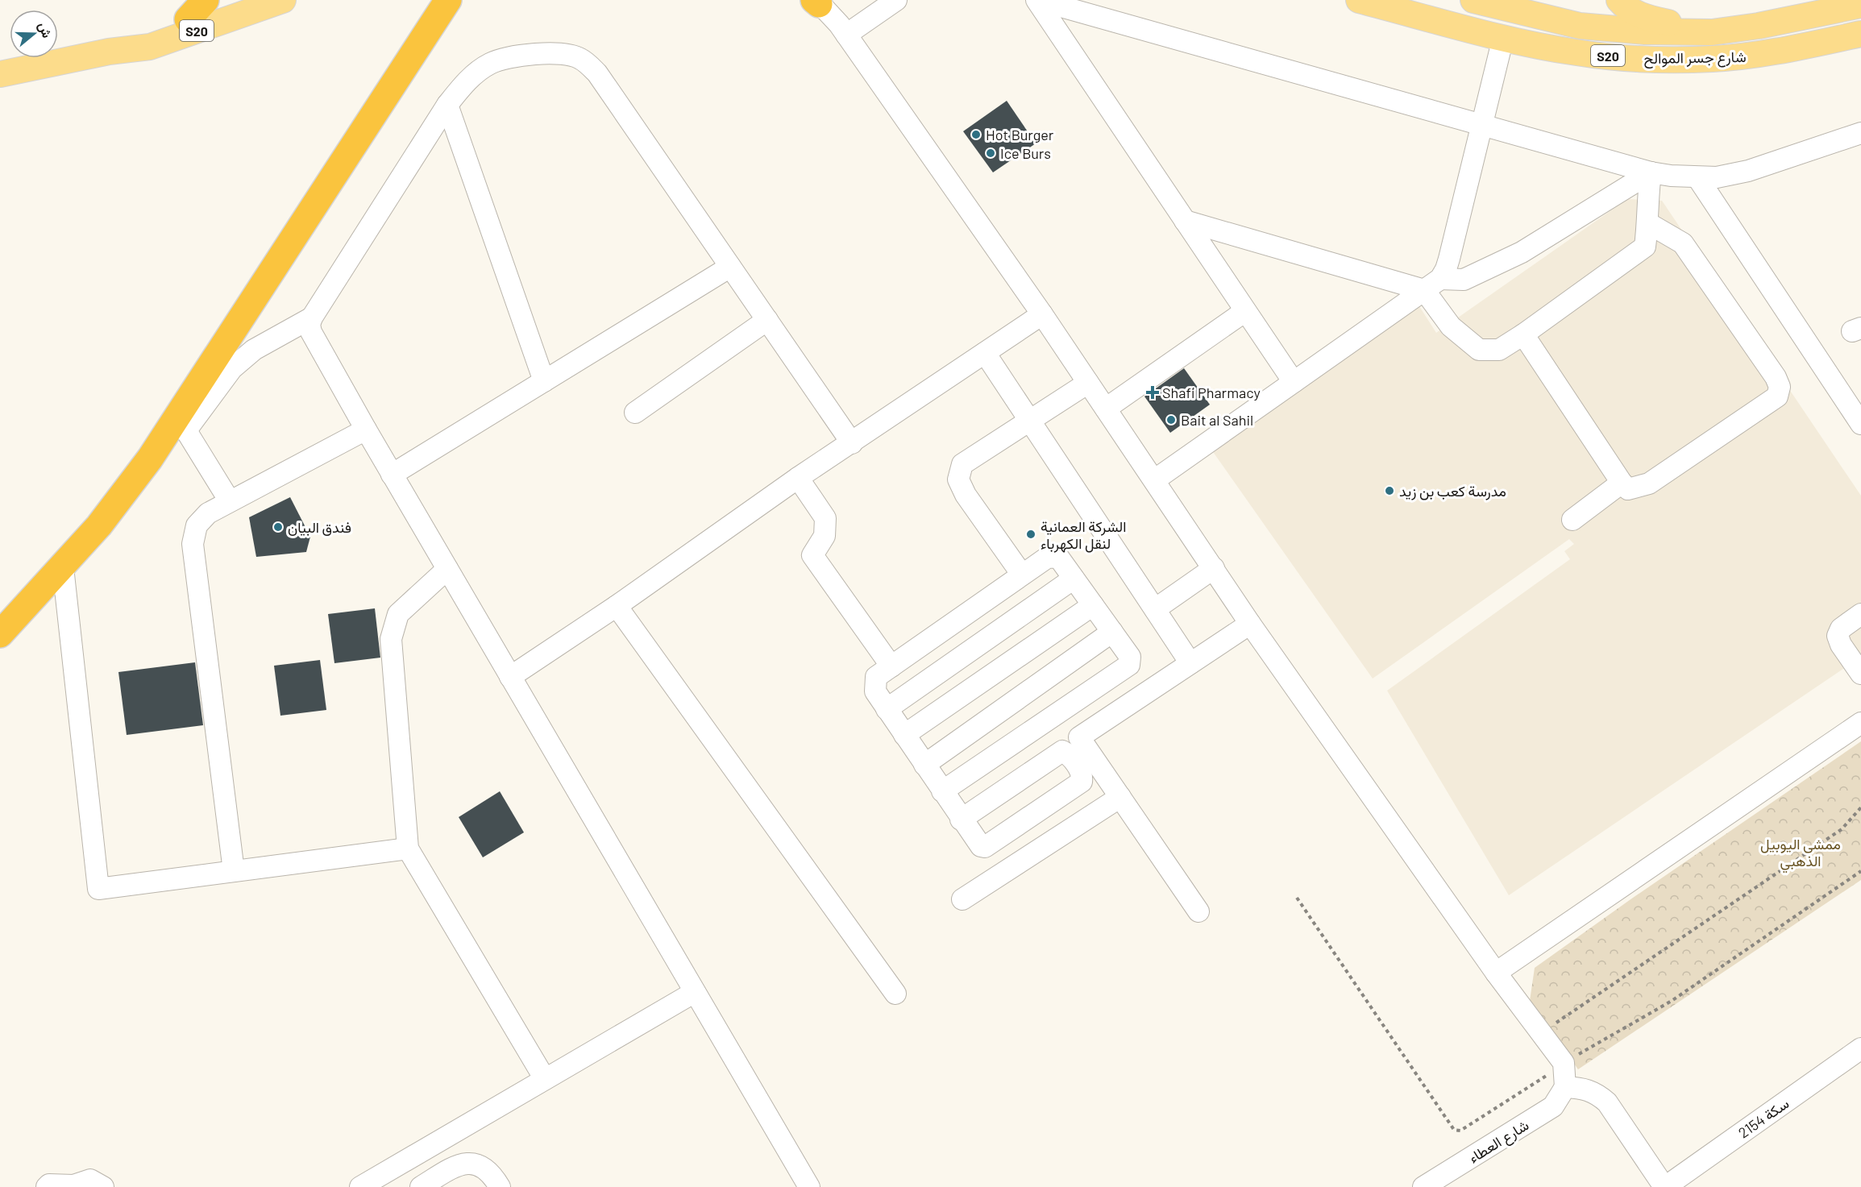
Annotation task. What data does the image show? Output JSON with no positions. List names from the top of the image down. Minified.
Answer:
{"streets":{"main road":["S20","شارع جسر الموالح"],"street":["سكة 2154","شارع العطاء"]},"parks":["ممشى اليوبيل الذهبي"],"places":{"other":["Hot Burger","Ice Burs","Bait al Sahil","مدرسة كعب بن زيد","فندق البيان","الشرکة العمانیة لنقل الکهرباء"],"health":["Shafi Pharmacy"]},"north":"right"}
